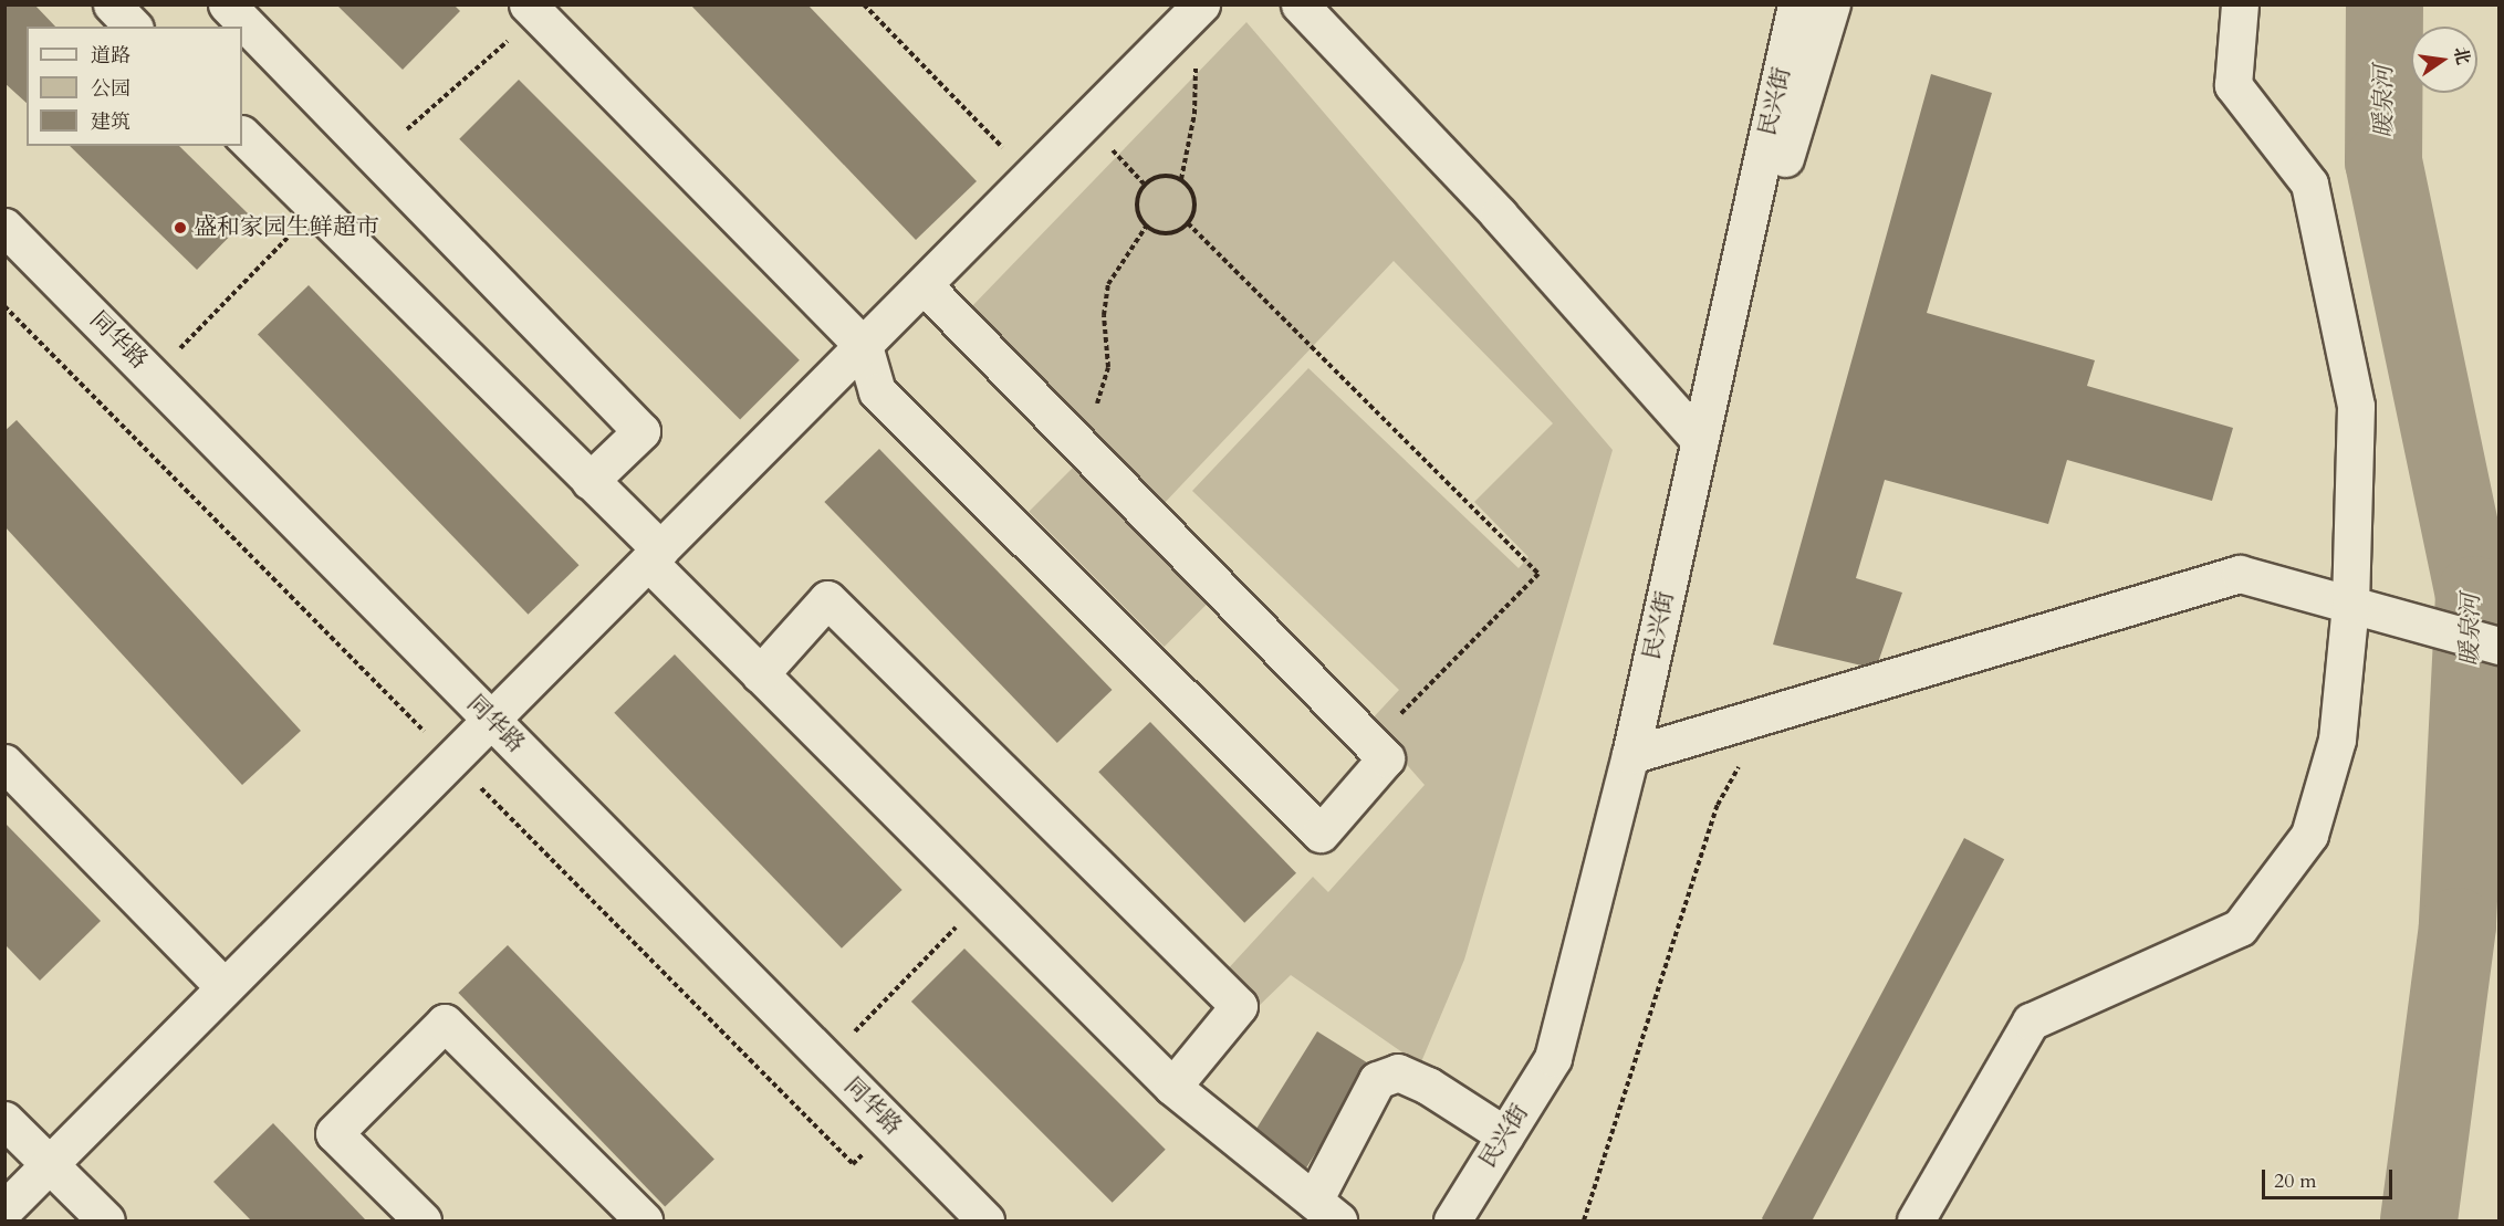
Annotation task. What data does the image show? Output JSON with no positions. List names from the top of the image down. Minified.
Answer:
{"streets":{"street":["民兴街","同华路"]},"water":["暖泉河"],"places":["盛和家园生鲜超市"],"legend":["道路","公园","建筑"],"scale_bar":"20 m","north":"right"}
